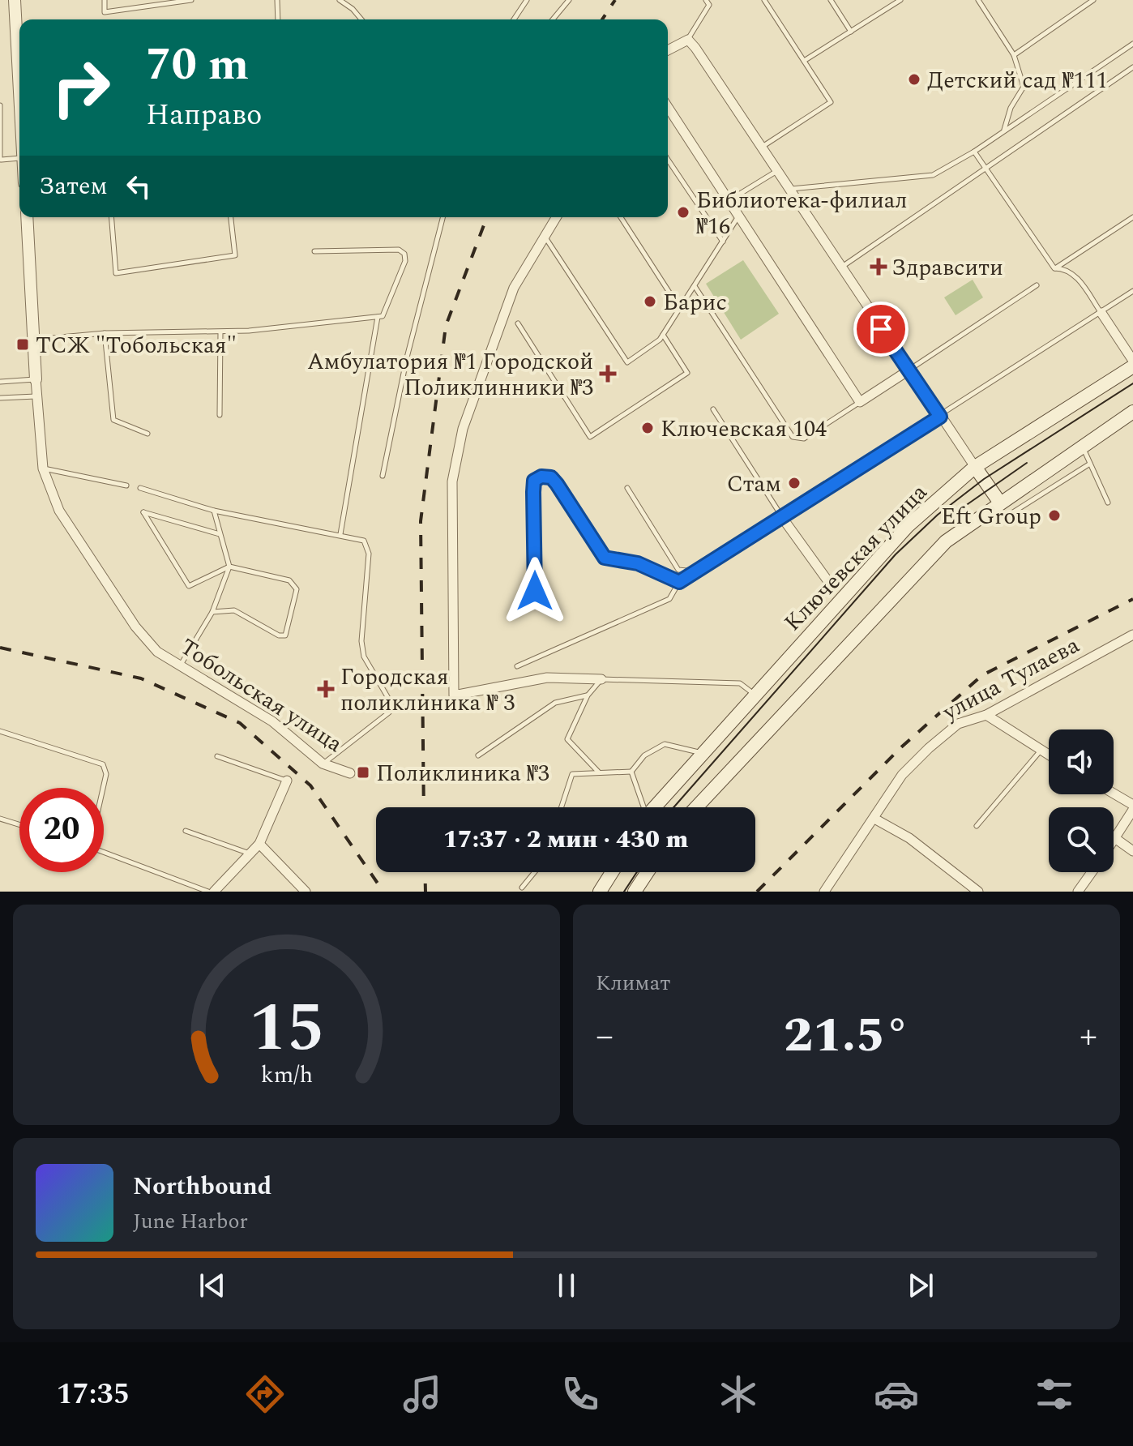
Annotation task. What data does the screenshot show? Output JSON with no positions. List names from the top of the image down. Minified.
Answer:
{"streets":{"main road":["Ключевская улица"],"street":["улица Тулаева","Тобольская улица"]},"places":{"other":["Детский сад №111","Библиотека-филиал №16","Барис","Ключевская 104","Стам","Eft Group"],"health":["Здравсити","Амбулатория №1 Городской Поликлинники №3","Городская поликлиника № 3"],"transit":["ТСЖ \"Тобольская\"","Поликлиника №3"]},"page":{"turn":["70 m","Направо"],"then":"Затем","limit":"20","trip":"17:37 · 2 мин · 430 m","tile":"Климат","heat":["−","21.5°","+"],"song":["Northbound","June Harbor"],"tabs":"17:35","gauge":["15","km/h"]}}
